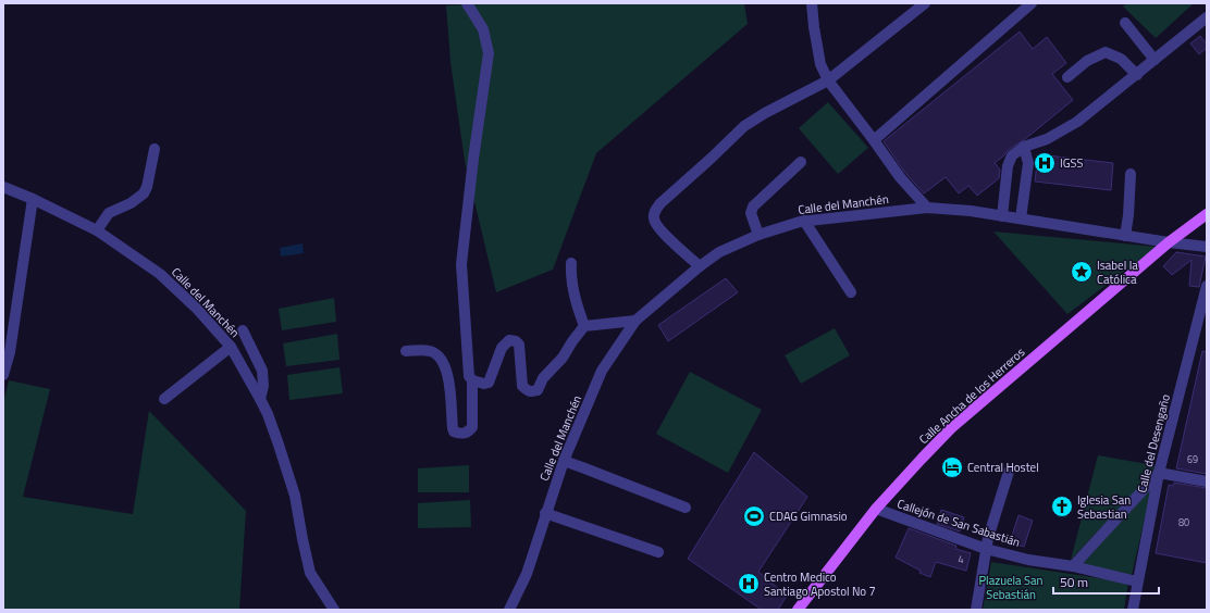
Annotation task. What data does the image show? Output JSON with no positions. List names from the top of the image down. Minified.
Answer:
{"streets":{"main road":["Calle Ancha de los Herreros"],"street":["Calle del Manchén","Calle del Desengaño","Callejón de San Sabastián"]},"crossings":[["Calle del Manchén","Calle Ancha de los Herreros"],["Calle Ancha de los Herreros","Callejón de San Sabastián"],["Calle del Desengaño","Callejón de San Sabastián"]],"parks":["Plazuela San Sebastián"],"places":{"hospital":["IGSS","Centro Medico Santiago Apostol No 7"],"place":["Isabel la Católica"],"hotel":["Central Hostel"],"church":["Iglesia San Sebastian"],"sports":["CDAG Gimnasio"]},"house_numbers":["69","80","4"],"scale_bar":"50 m"}
